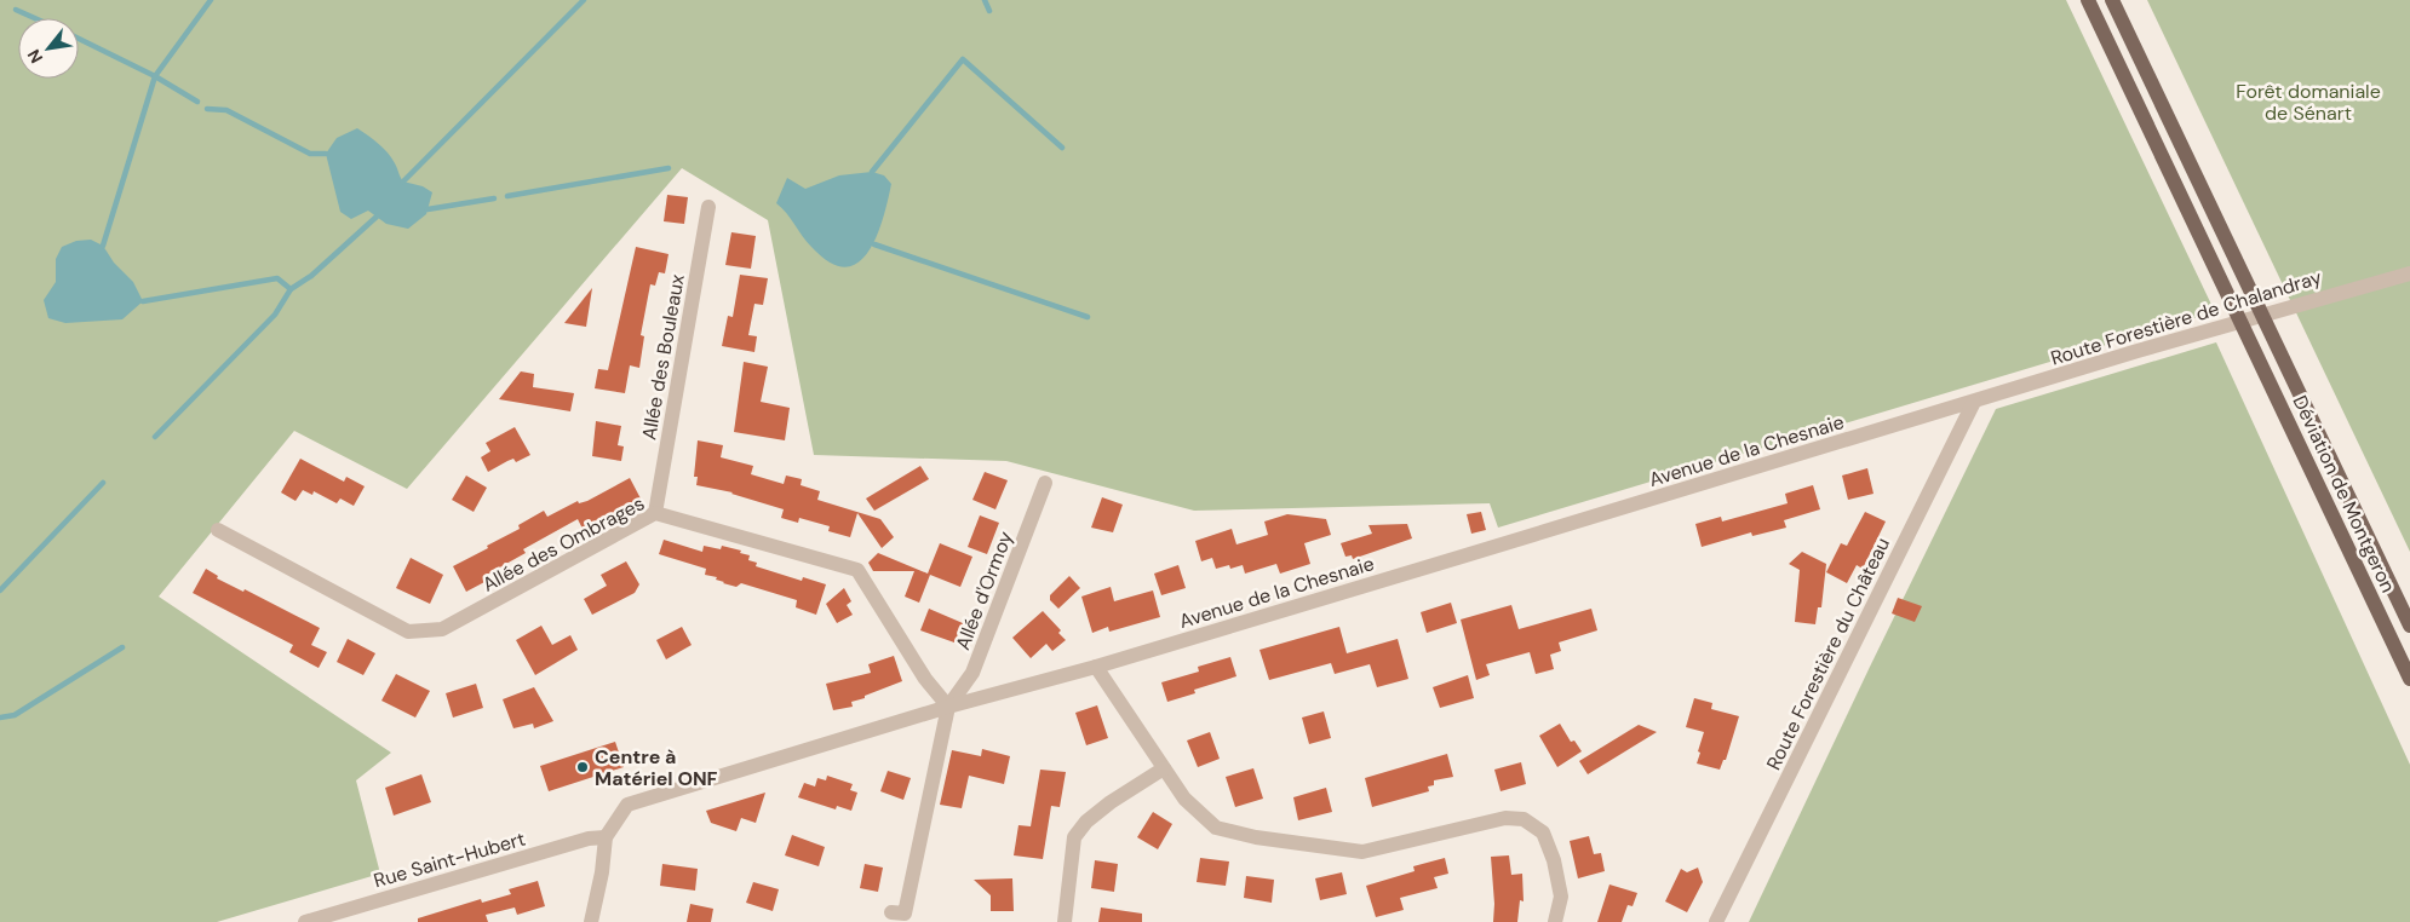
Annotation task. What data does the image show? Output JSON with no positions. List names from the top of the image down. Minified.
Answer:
{"streets":{"main road":["Déviation de Montgeron"],"street":["Route Forestière de Chalandray","Allée des Bouleaux","Avenue de la Chesnaie","Allée des Ombrages","Allée d'Ormoy","Route Forestière du Château","Rue Saint-Hubert"]},"crossings":[["Route Forestière de Chalandray","Avenue de la Chesnaie"],["Route Forestière de Chalandray","Route Forestière du Château"],["Allée des Bouleaux","Allée des Ombrages"],["Avenue de la Chesnaie","Allée des Ombrages"],["Avenue de la Chesnaie","Allée d'Ormoy"],["Avenue de la Chesnaie","Route Forestière du Château"],["Avenue de la Chesnaie","Rue Saint-Hubert"],["Allée des Ombrages","Allée d'Ormoy"]],"parks":["Forêt domaniale de Sénart"],"places":["Centre à Matériel ONF"],"north":"bottom left"}
